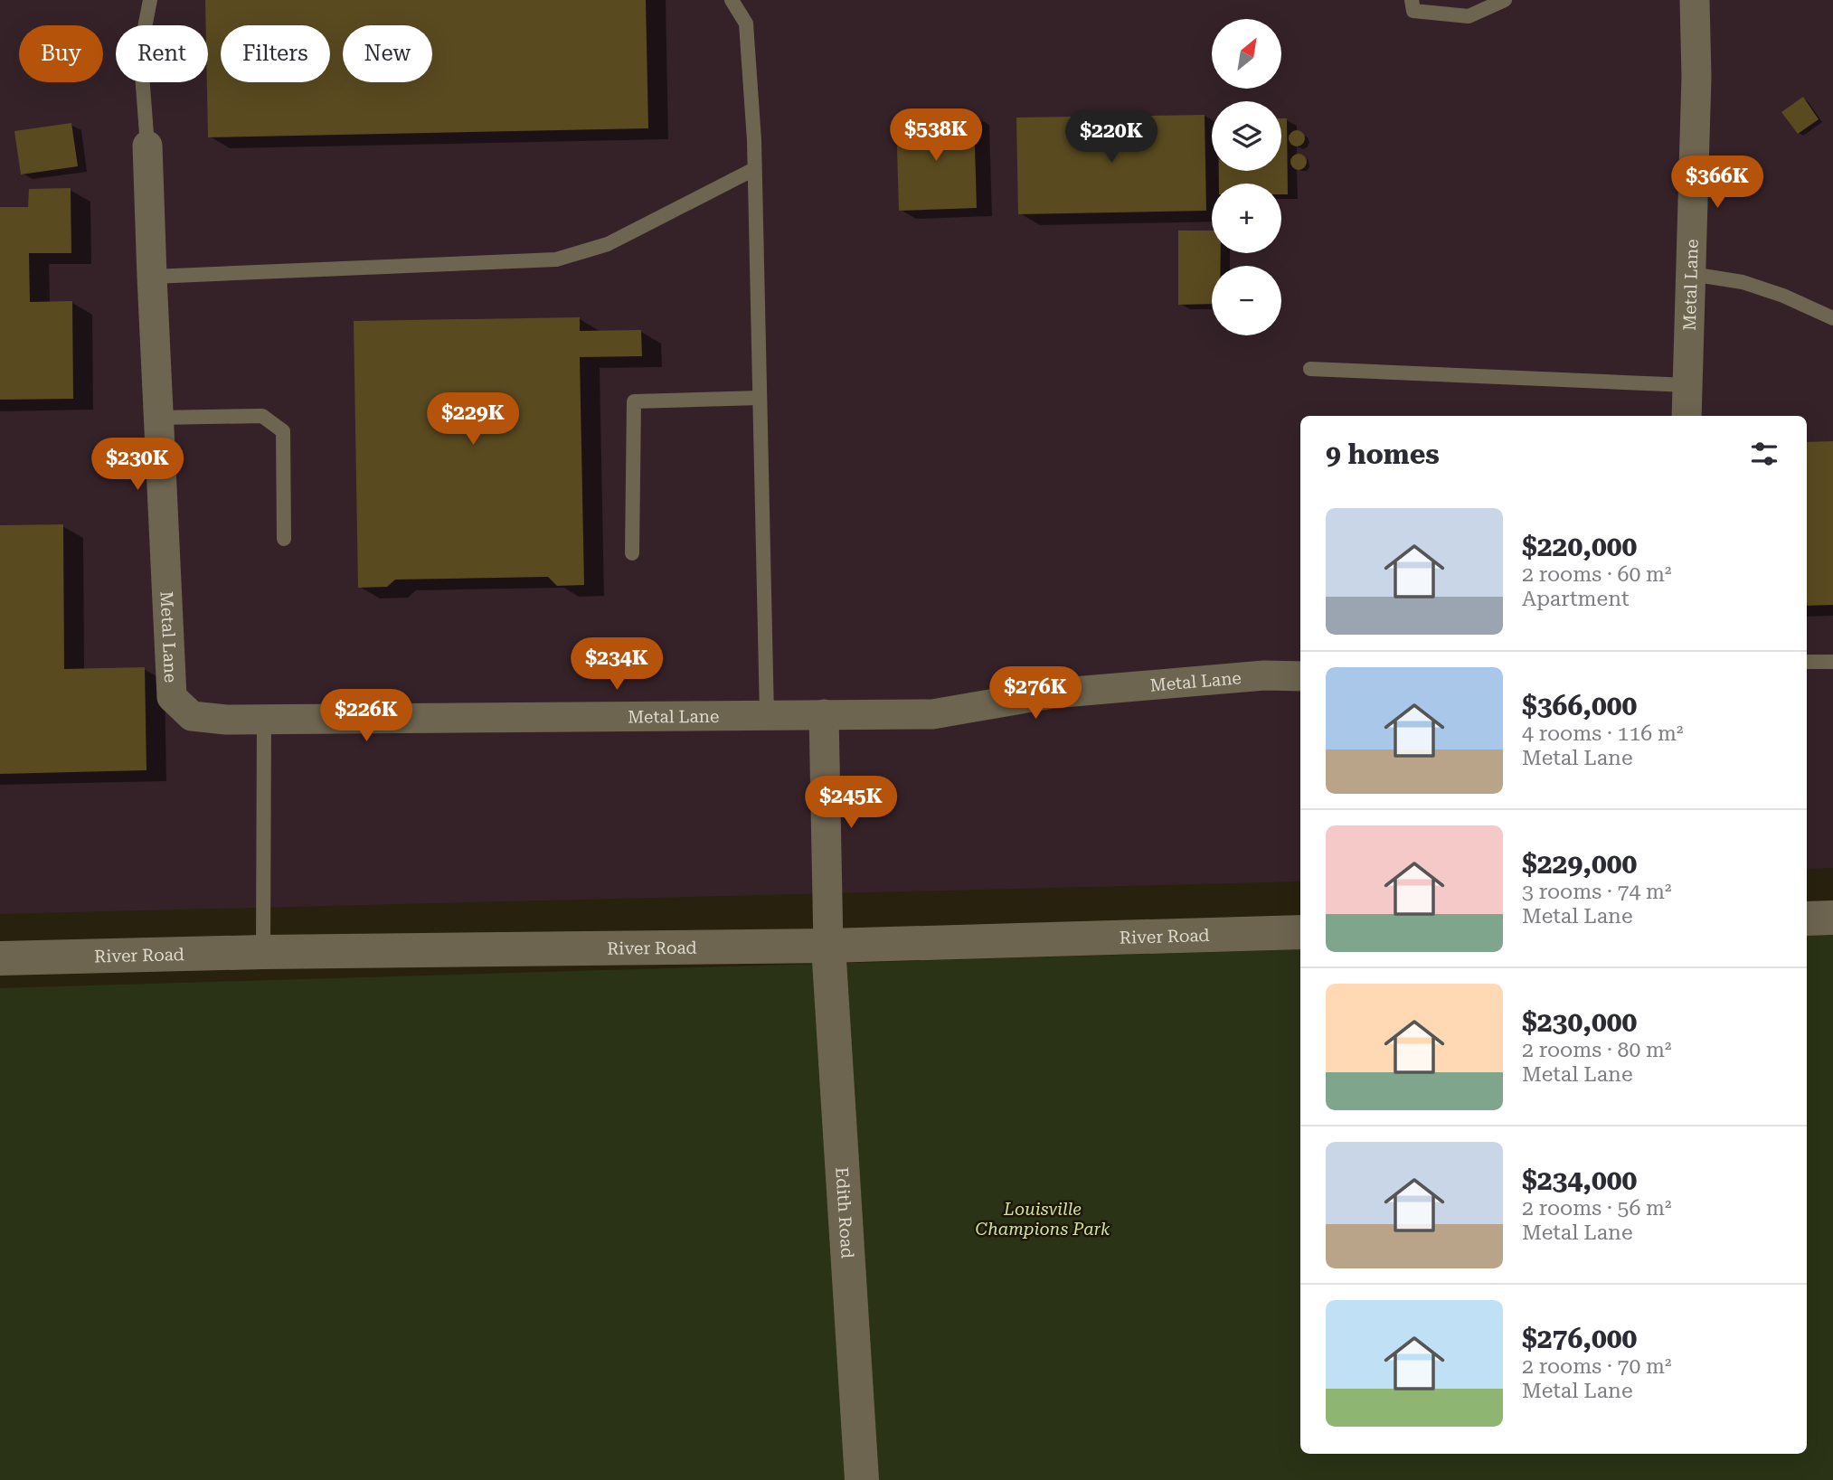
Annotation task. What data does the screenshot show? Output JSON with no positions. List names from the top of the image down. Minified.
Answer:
{"streets":{"street":["Metal Lane","River Road","Edith Road"]},"crossings":[["River Road","Edith Road"]],"parks":["Louisville Champions Park"],"north":"top right","page":{"map_buttons":["+","−"],"chip":["Buy","Rent","Filters","New"],"price":["$538K","$220K","$366K","$229K","$230K","$234K","$276K","$226K","$245K"],"heading":"9 homes","list":[{"name":"$220,000","note":"2 rooms · 60 m² · Apartment"},{"name":"$366,000","note":"4 rooms · 116 m² · Metal Lane"},{"name":"$229,000","note":"3 rooms · 74 m² · Metal Lane"},{"name":"$230,000","note":"2 rooms · 80 m² · Metal Lane"},{"name":"$234,000","note":"2 rooms · 56 m² · Metal Lane"},{"name":"$276,000","note":"2 rooms · 70 m² · Metal Lane"}]}}
